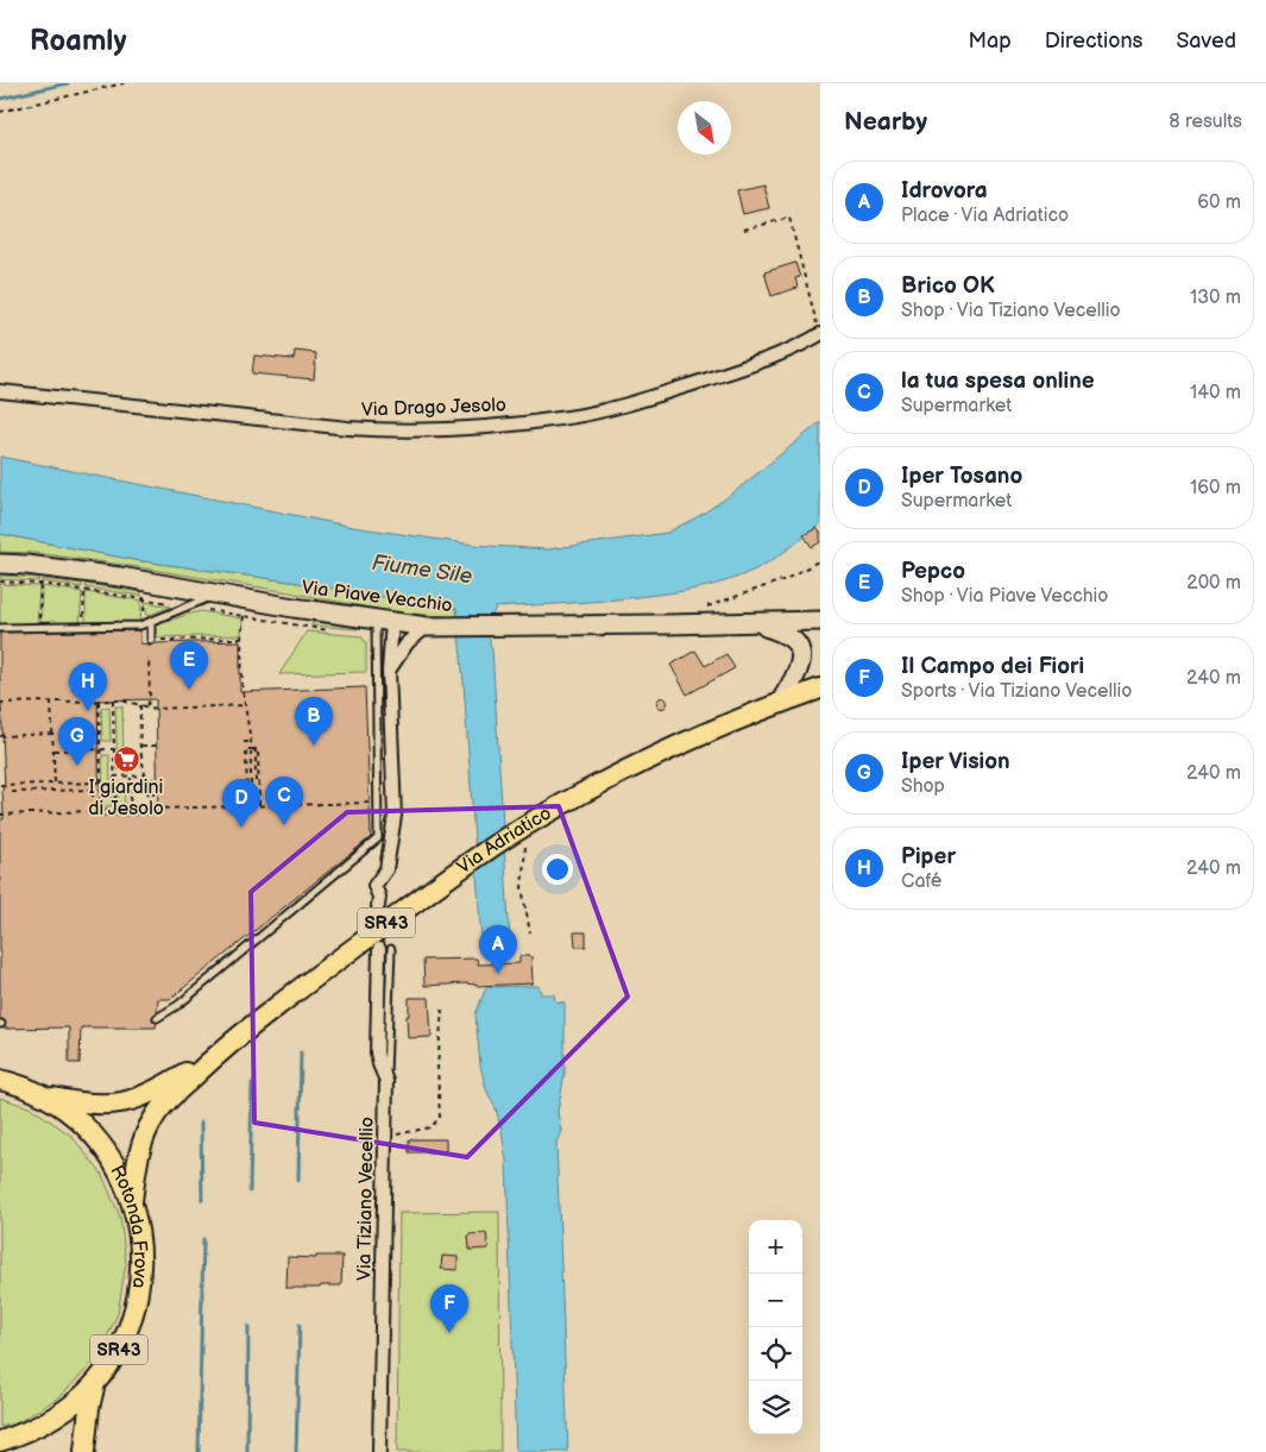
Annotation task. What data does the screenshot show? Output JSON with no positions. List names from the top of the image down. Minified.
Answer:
{"streets":{"main road":["Via Adriatico","SR43","Rotonda Frova"],"street":["Via Drago Jesolo","Via Piave Vecchio","Via Tiziano Vecellio"]},"crossings":[["Via Piave Vecchio","Via Adriatico"],["Via Adriatico","Rotonda Frova"]],"water":["Fiume Sile"],"places":{"supermarket":["I giardini di Jesolo"]},"north":"bottom right","page":{"header":"Roamly","nav":["Map","Directions","Saved"],"heading":["Nearby","8 results"],"list":[{"mark":"A","name":"Idrovora","note":"Place · Via Adriatico","value":"60 m"},{"mark":"B","name":"Brico OK","note":"Shop · Via Tiziano Vecellio","value":"130 m"},{"mark":"C","name":"la tua spesa online","note":"Supermarket","value":"140 m"},{"mark":"D","name":"Iper Tosano","note":"Supermarket","value":"160 m"},{"mark":"E","name":"Pepco","note":"Shop · Via Piave Vecchio","value":"200 m"},{"mark":"F","name":"Il Campo dei Fiori","note":"Sports · Via Tiziano Vecellio","value":"240 m"},{"mark":"G","name":"Iper Vision","note":"Shop","value":"240 m"},{"mark":"H","name":"Piper","note":"Café","value":"240 m"}],"pins":["E","H","B","G","C","D","A","F"],"map_buttons":["+","−"]}}
